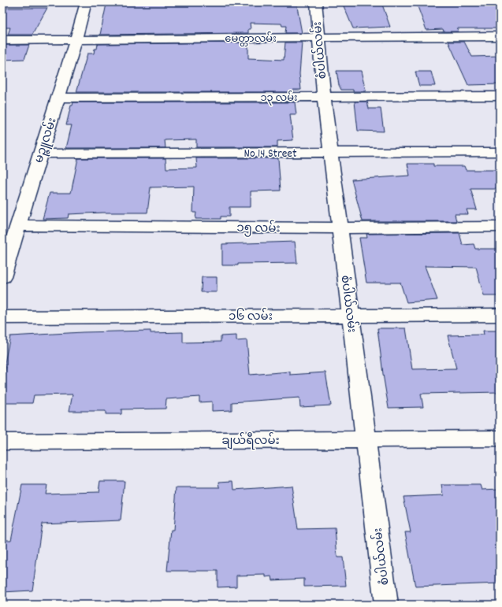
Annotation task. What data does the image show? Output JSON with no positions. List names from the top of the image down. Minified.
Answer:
{"streets":{"street":["မေတ္တာလမ်း","စံပါယ်လမ်း","၁၃ လမ်း","မဉ္ဇူလမ်း","No 14 Street","၁၅ လမ်း","၁၆ လမ်း","ချယ်ရီလမ်း"]},"crossings":[["မေတ္တာလမ်း","စံပါယ်လမ်း"],["မေတ္တာလမ်း","မဉ္ဇူလမ်း"],["စံပါယ်လမ်း","၁၃ လမ်း"],["စံပါယ်လမ်း","No 14 Street"],["စံပါယ်လမ်း","၁၅ လမ်း"],["စံပါယ်လမ်း","၁၆ လမ်း"],["စံပါယ်လမ်း","ချယ်ရီလမ်း"],["၁၃ လမ်း","မဉ္ဇူလမ်း"],["မဉ္ဇူလမ်း","No 14 Street"],["မဉ္ဇူလမ်း","၁၅ လမ်း"]]}
